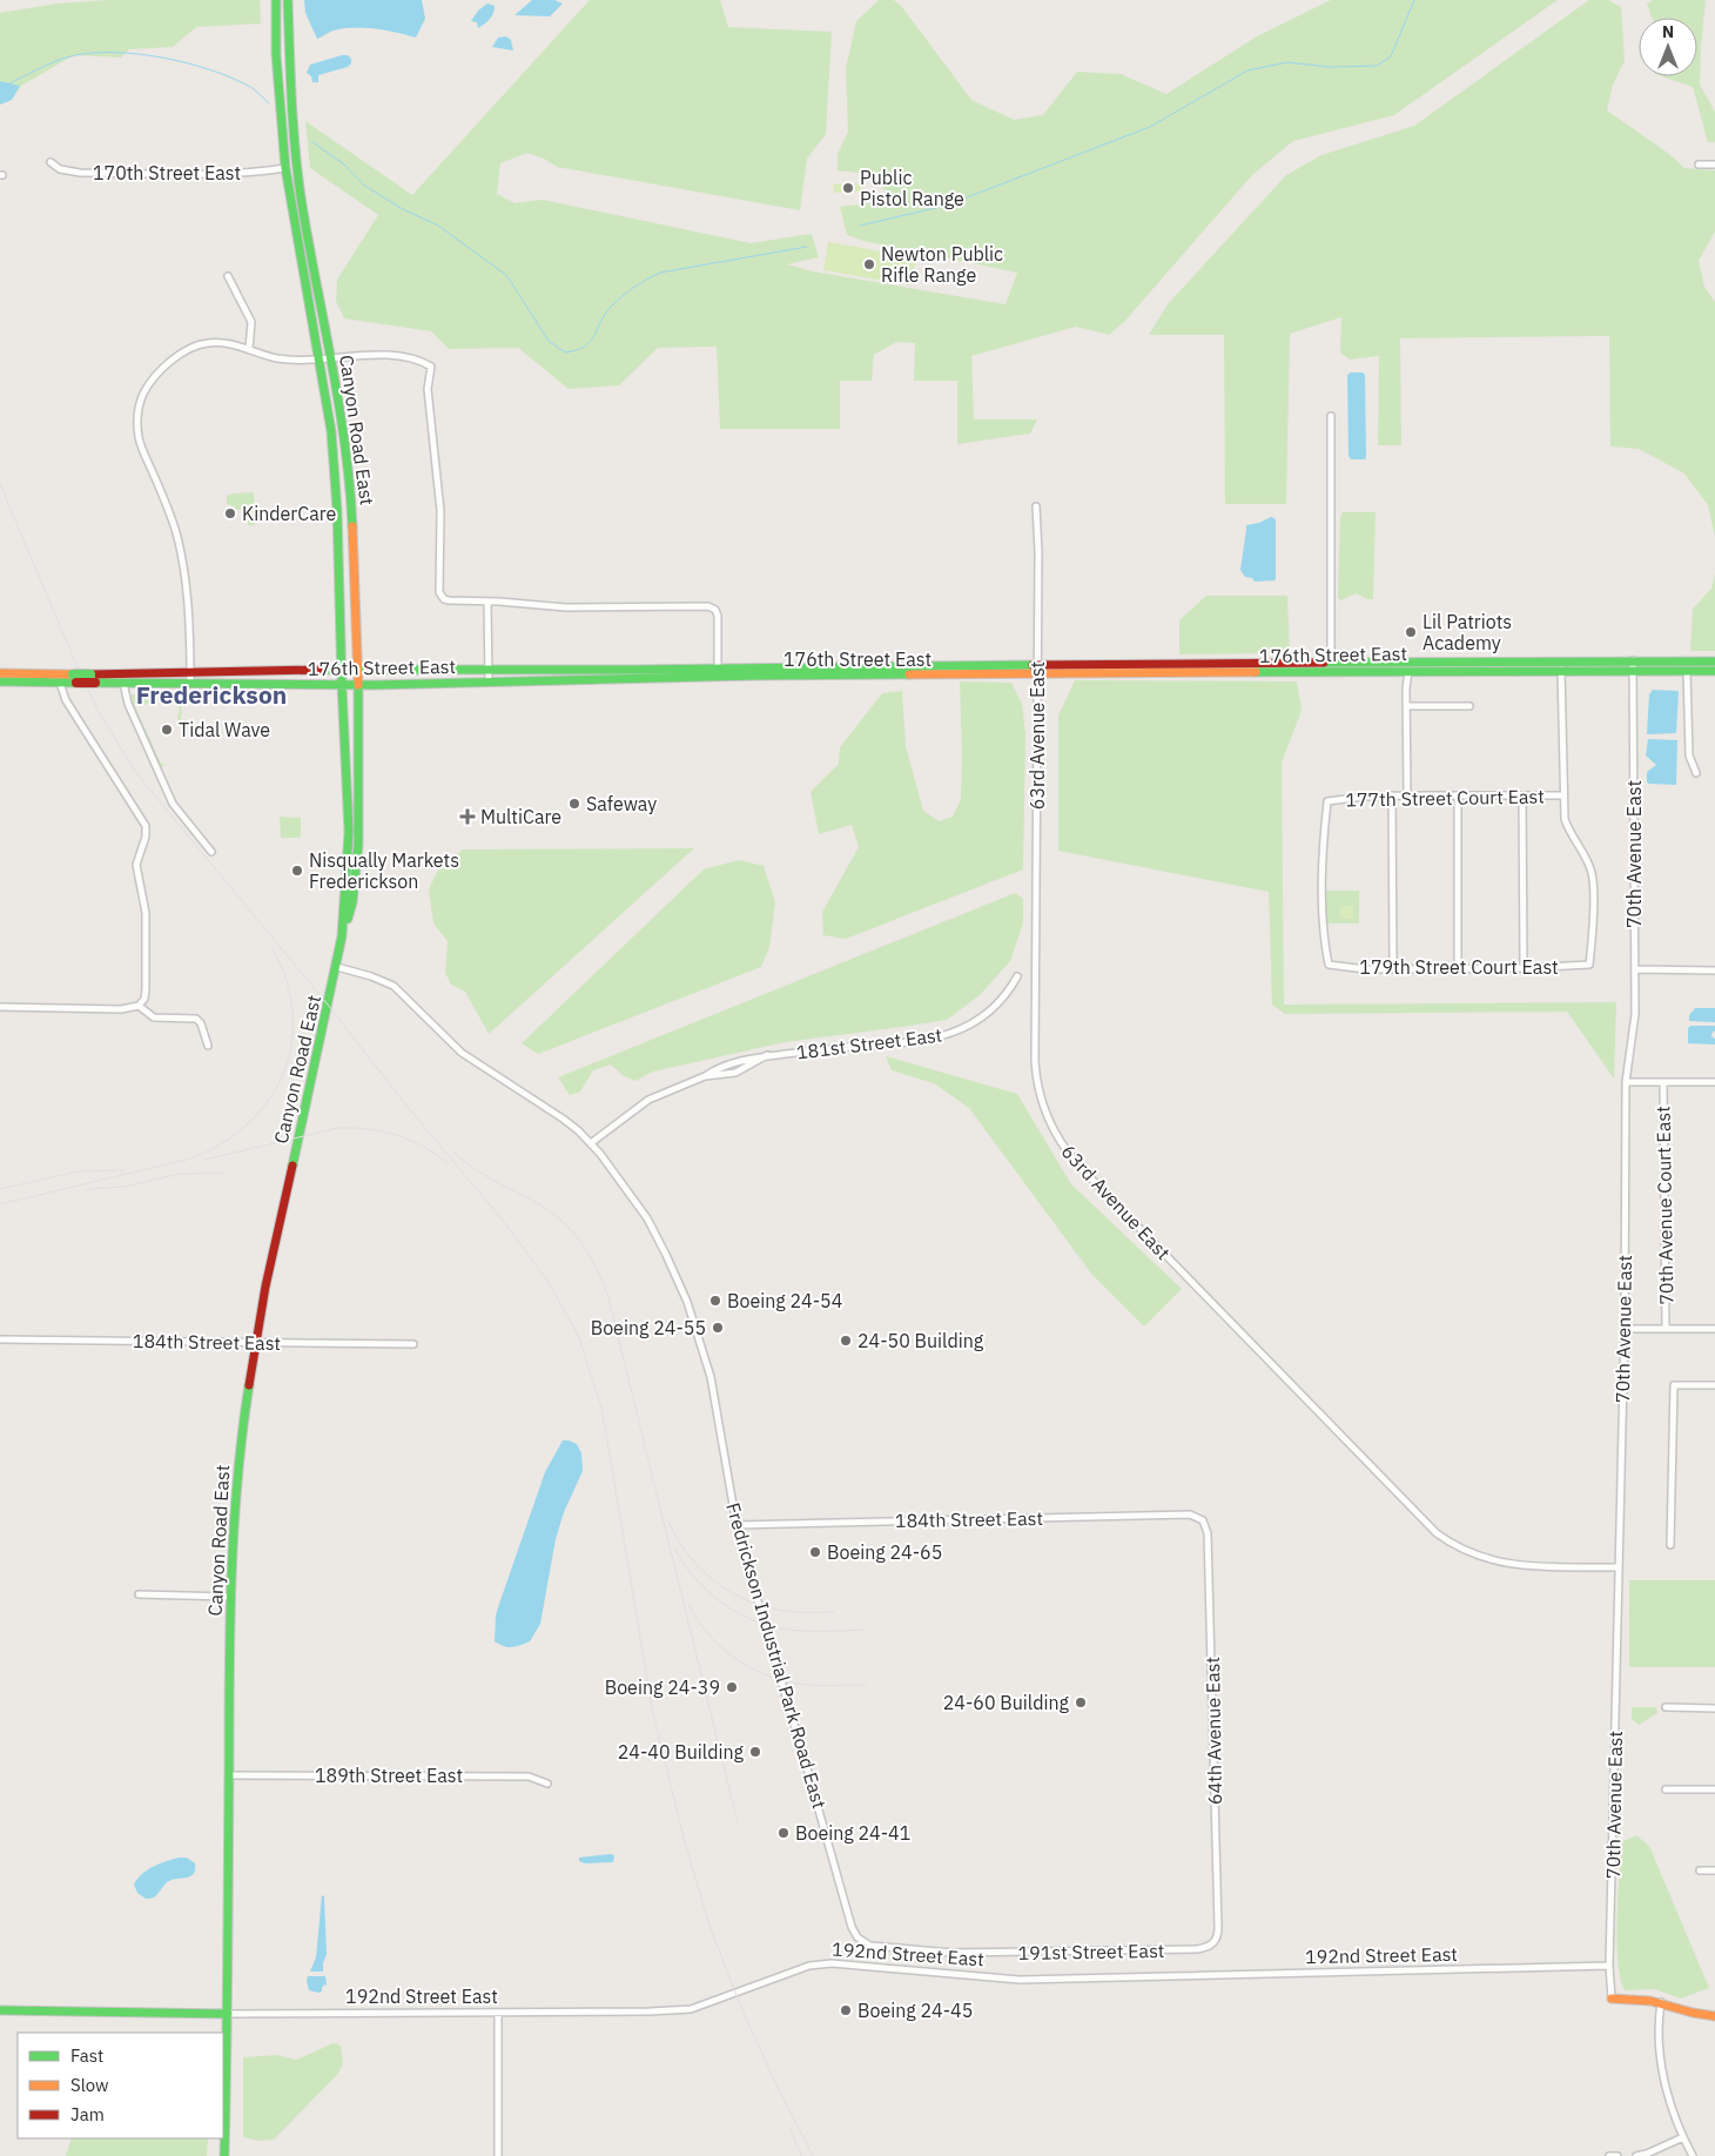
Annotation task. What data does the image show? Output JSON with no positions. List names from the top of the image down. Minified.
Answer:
{"streets":{"main road":["Canyon Road East","176th Street East","192nd Street East"],"street":["170th Street East","63rd Avenue East","177th Street Court East","70th Avenue East","179th Street Court East","181st Street East","70th Avenue Court East","184th Street East","Fredrickson Industrial Park Road East","64th Avenue East","189th Street East","191st Street East"]},"crossings":[["170th Street East","Canyon Road East"],["Canyon Road East","176th Street East"],["Canyon Road East","184th Street East"],["Canyon Road East","Fredrickson Industrial Park Road East"],["Canyon Road East","189th Street East"],["Canyon Road East","192nd Street East"],["176th Street East","63rd Avenue East"],["176th Street East","70th Avenue East"],["63rd Avenue East","70th Avenue East"],["177th Street Court East","179th Street Court East"],["70th Avenue East","192nd Street East"],["181st Street East","Fredrickson Industrial Park Road East"],["184th Street East","Fredrickson Industrial Park Road East"],["184th Street East","64th Avenue East"],["Fredrickson Industrial Park Road East","191st Street East"],["64th Avenue East","191st Street East"]],"districts":["Frederickson"],"places":{"other":["Public Pistol Range","Newton Public Rifle Range","KinderCare","Lil Patriots Academy","Tidal Wave","Safeway","Nisqually Markets Frederickson","Boeing 24-54","Boeing 24-55","24-50 Building","Boeing 24-65","Boeing 24-39","24-60 Building","24-40 Building","Boeing 24-41","Boeing 24-45"],"health":["MultiCare"]},"legend":["Fast","Slow","Jam"],"north":"top"}
